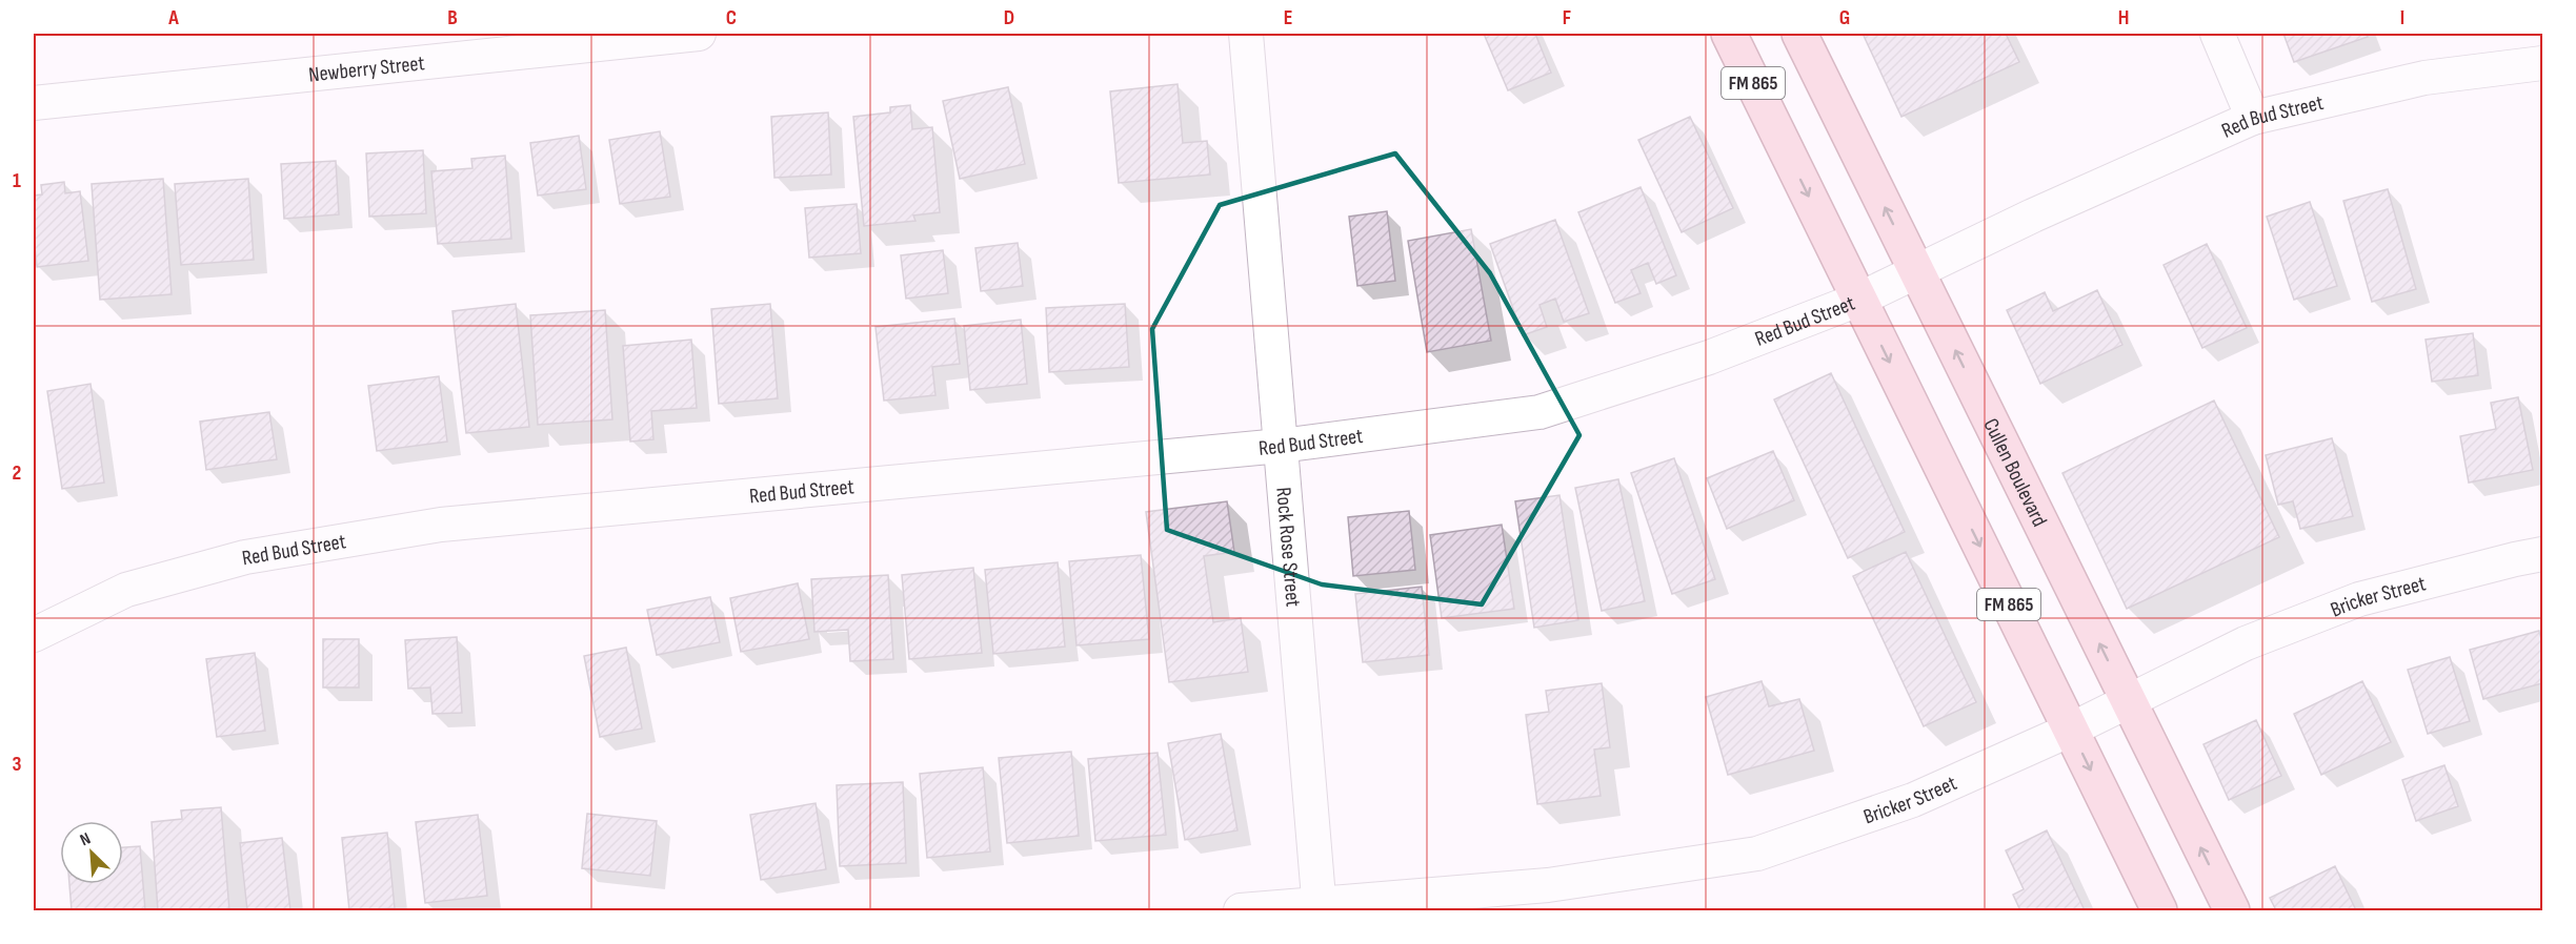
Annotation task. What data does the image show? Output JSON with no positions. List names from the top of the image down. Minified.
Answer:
{"streets":{"main road":["FM 865","Cullen Boulevard"],"street":["Newberry Street","Red Bud Street","Rock Rose Street","Bricker Street"]},"crossings":[["FM 865","Red Bud Street"],["FM 865","Bricker Street"],["Red Bud Street","Cullen Boulevard"],["Red Bud Street","Rock Rose Street"],["Cullen Boulevard","Bricker Street"],["Rock Rose Street","Bricker Street"]],"north":"top left","grid":{"columns":["A","B","C","D","E","F","G","H","I"],"rows":["1","2","3"]}}
